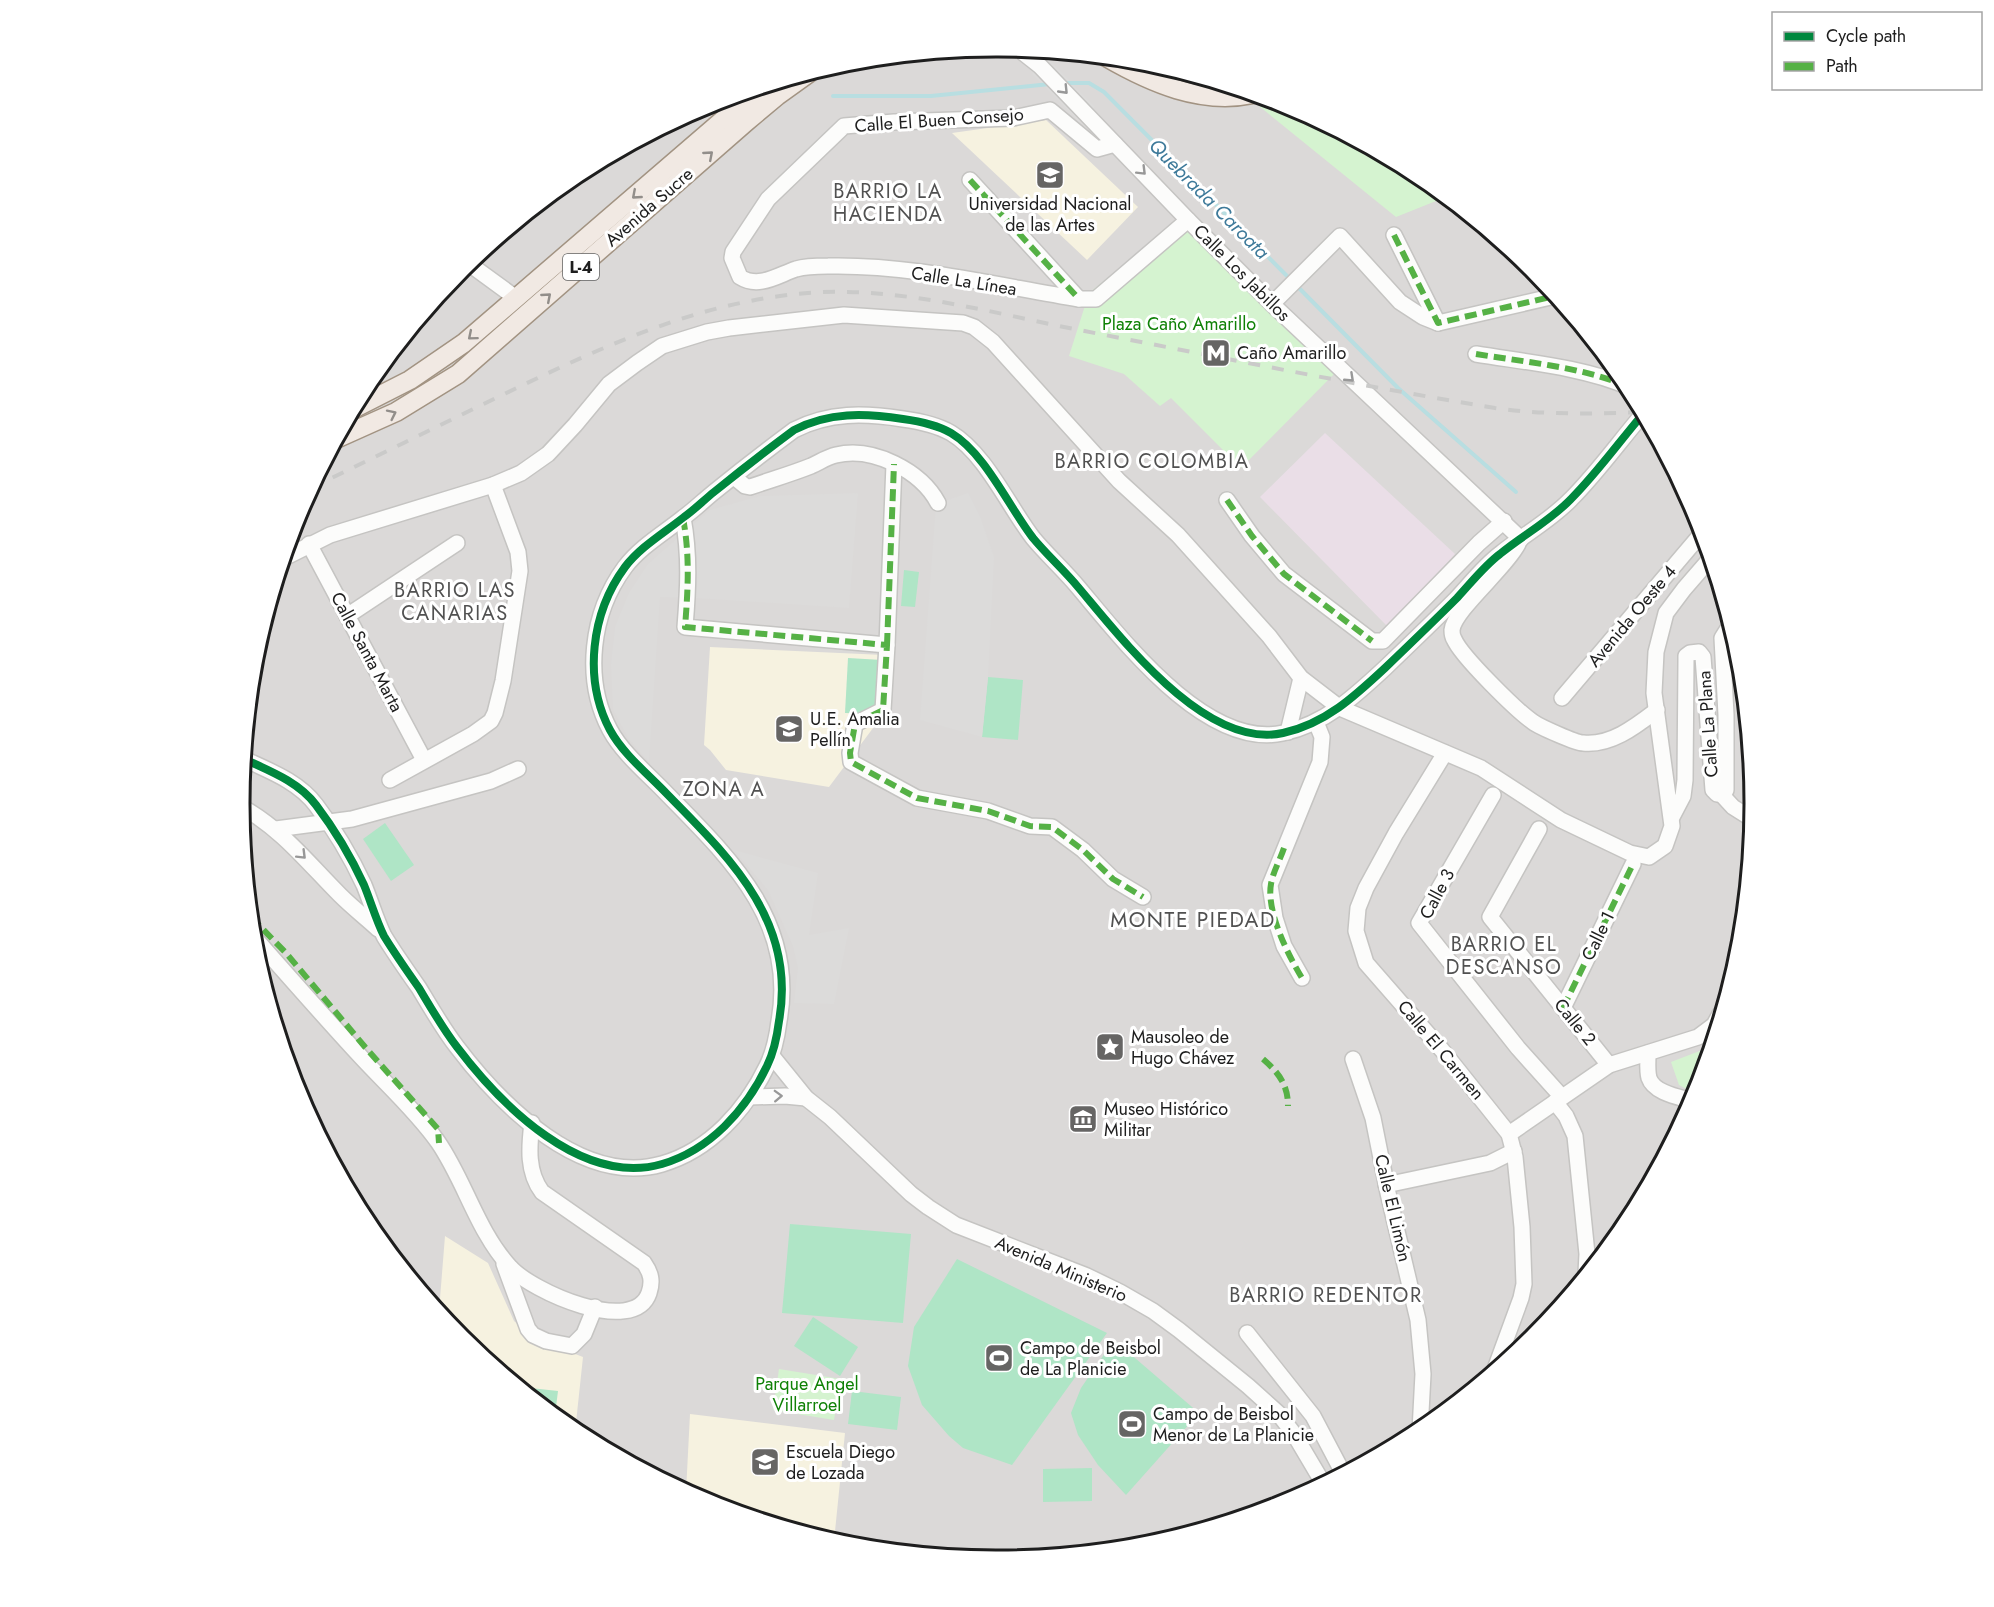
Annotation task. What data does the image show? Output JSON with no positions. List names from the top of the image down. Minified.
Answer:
{"streets":{"main road":["Avenida Sucre","L-4"],"street":["Calle El Buen Consejo","Calle Los Jabillos","Calle La Línea","Avenida Oeste 4","Calle Santa Marta","Calle La Plana","Calle 3","Calle 1","Calle 2","Calle El Carmen","Calle El Limón","Avenida Ministerio"]},"crossings":[["Calle El Buen Consejo","Calle Los Jabillos"],["Calle El Buen Consejo","Calle La Línea"],["Calle Los Jabillos","Calle La Línea"],["Calle 1","Calle 2"]],"districts":["BARRIO LA HACIENDA","BARRIO COLOMBIA","BARRIO LAS CANARIAS","ZONA A","MONTE PIEDAD","BARRIO EL DESCANSO","BARRIO REDENTOR"],"water":["Quebrada Caroata"],"parks":["Plaza Caño Amarillo","Parque Angel Villarroel"],"places":{"school or university":["Universidad Nacional de las Artes","U.E. Amalia Pellín","Escuela Diego de Lozada"],"metro station":["Caño Amarillo"],"place":["Mausoleo de Hugo Chávez"],"museum":["Museo Histórico Militar"],"sports":["Campo de Beisbol de La Planicie","Campo de Beisbol Menor de La Planicie"]},"legend":["Cycle path","Path"]}
